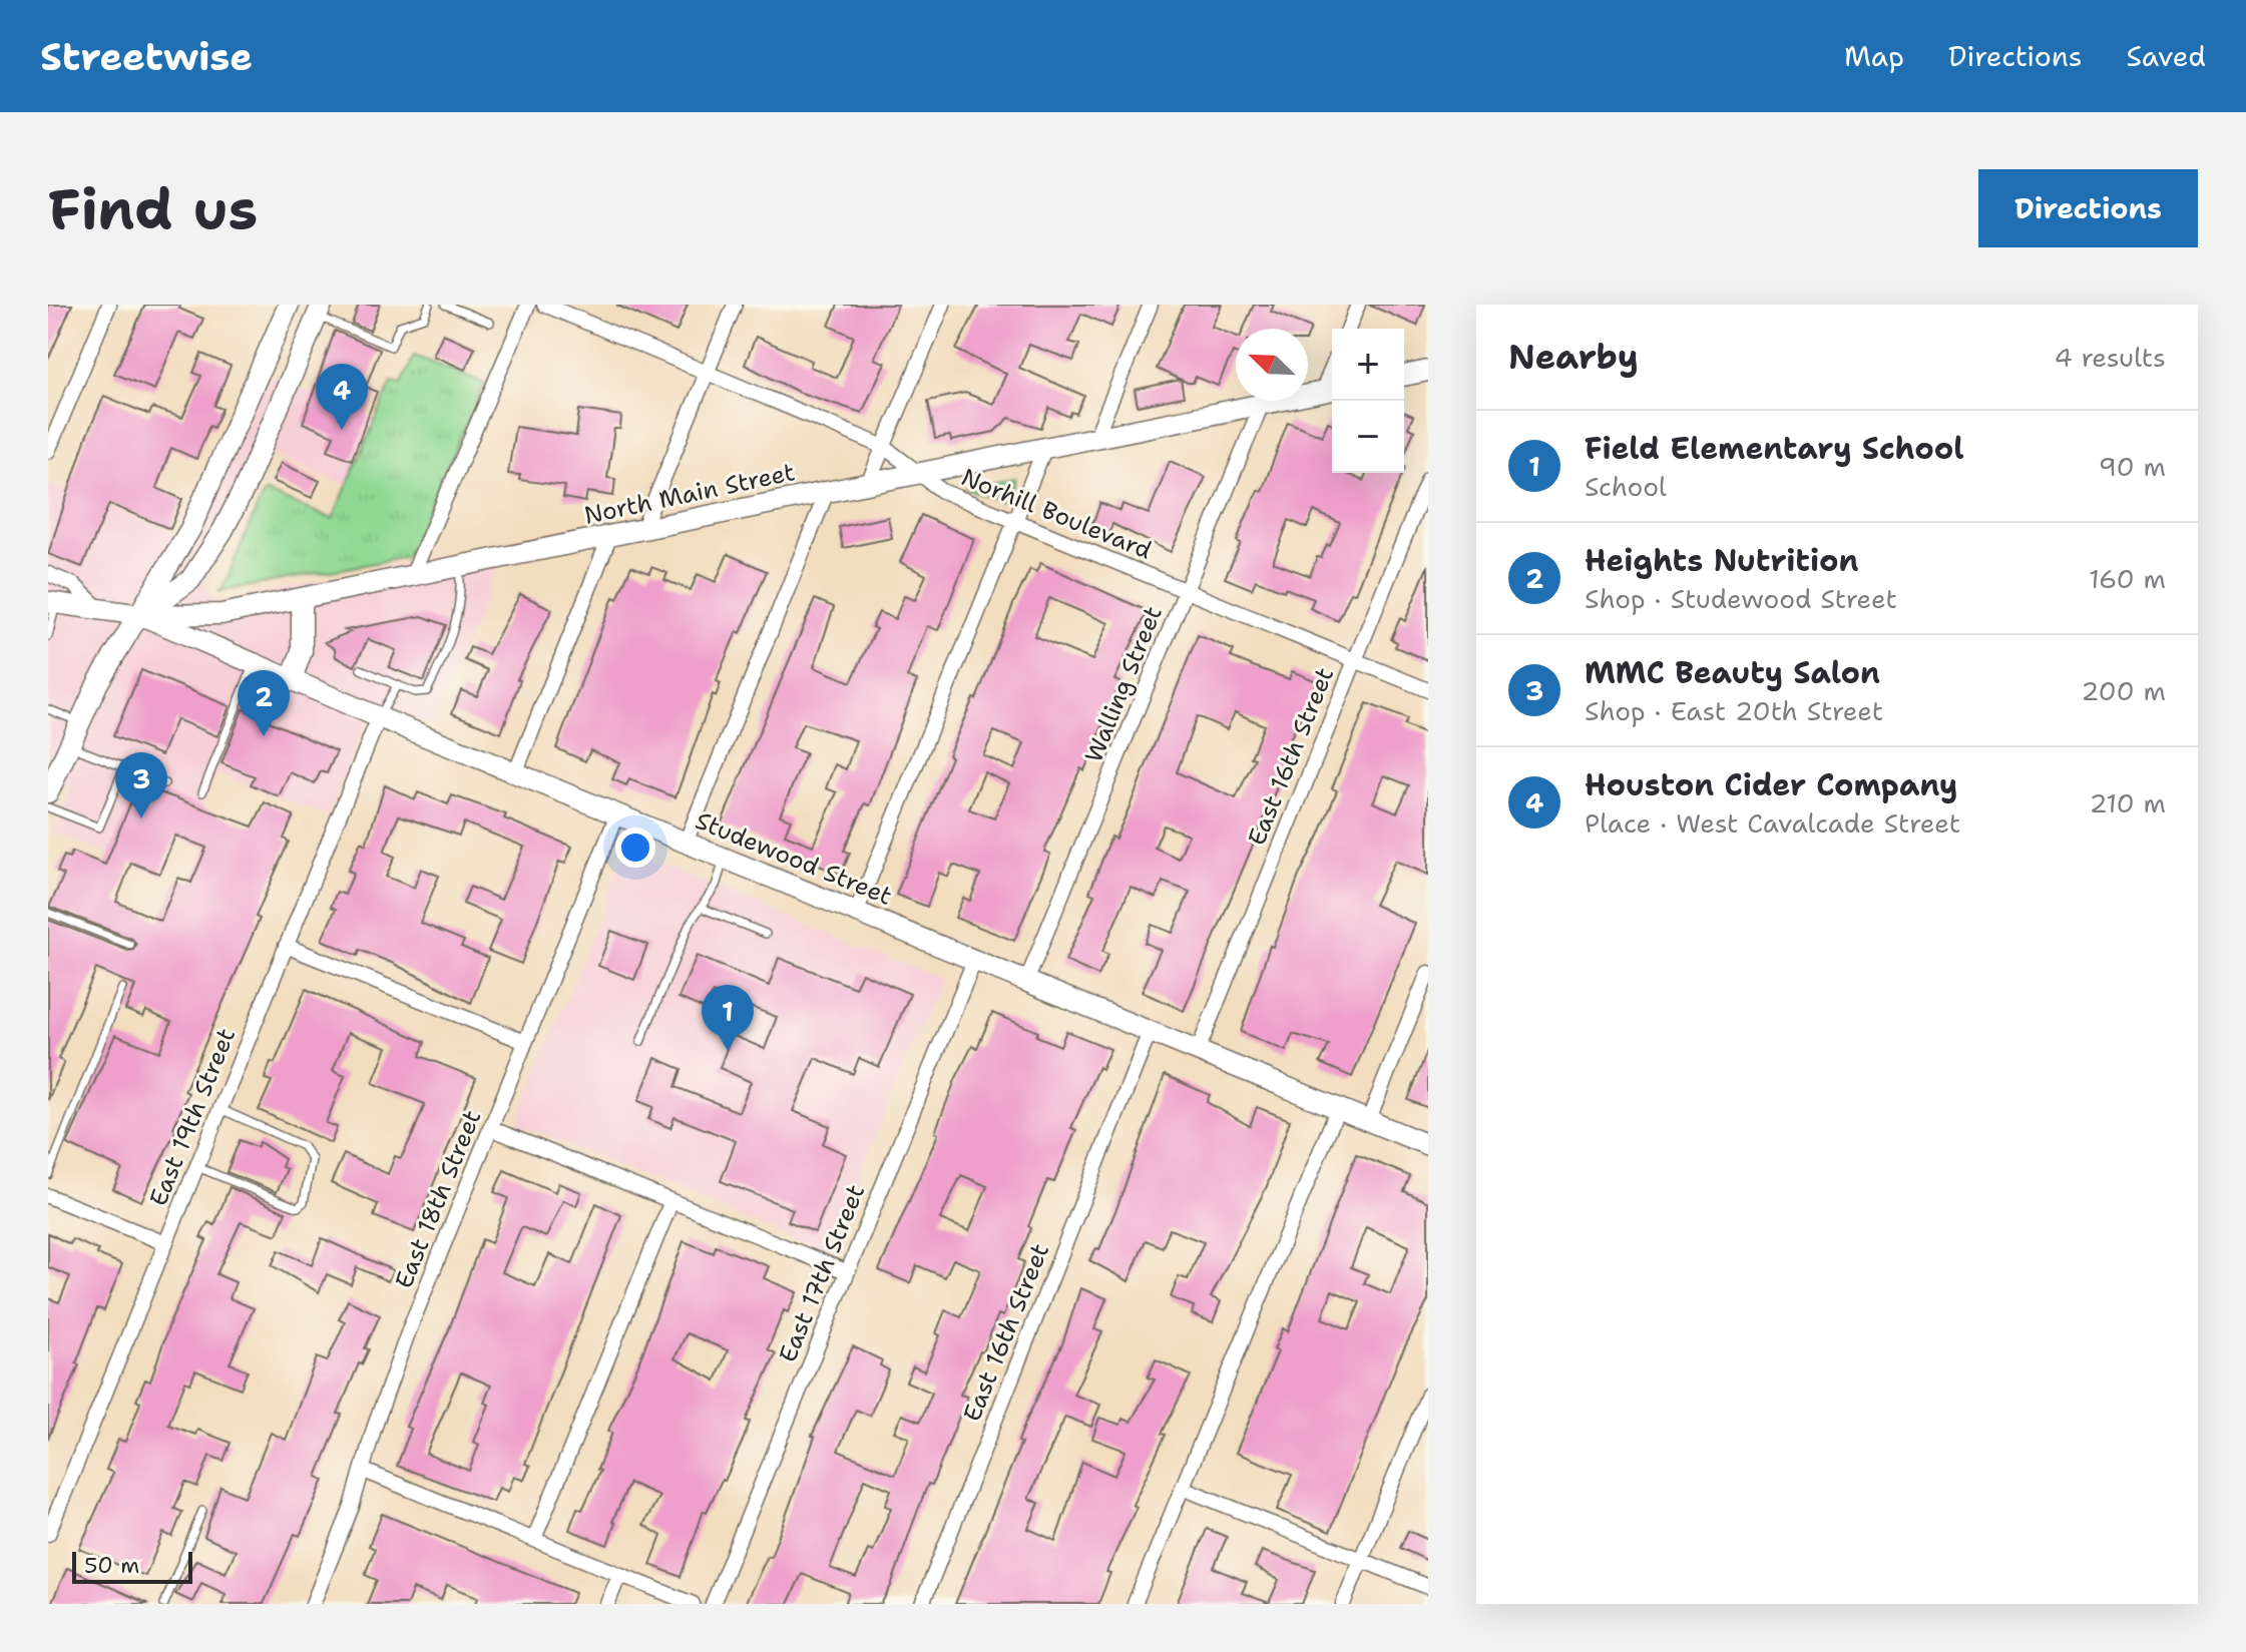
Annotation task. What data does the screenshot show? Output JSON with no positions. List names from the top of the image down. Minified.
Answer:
{"streets":{"main road":["North Main Street","Studewood Street"],"street":["Norhill Boulevard","Walling Street","East 16th Street","East 19th Street","East 18th Street","East 17th Street"]},"crossings":[["North Main Street","Norhill Boulevard"],["North Main Street","Walling Street"],["North Main Street","Studewood Street"],["Norhill Boulevard","Walling Street"],["Norhill Boulevard","East 16th Street"],["Walling Street","Studewood Street"],["East 16th Street","Studewood Street"],["Studewood Street","East 19th Street"],["Studewood Street","East 18th Street"],["Studewood Street","East 17th Street"]],"scale_bar":"50 m","north":"top left","page":{"header":"Streetwise","nav":["Map","Directions","Saved"],"buttons":"Directions","title":"Find us","heading":["Nearby","4 results"],"map_buttons":["+","−"],"pins":["4","2","3","1"],"list":[{"mark":"1","name":"Field Elementary School","note":"School","value":"90 m"},{"mark":"2","name":"Heights Nutrition","note":"Shop · Studewood Street","value":"160 m"},{"mark":"3","name":"MMC Beauty Salon","note":"Shop · East 20th Street","value":"200 m"},{"mark":"4","name":"Houston Cider Company","note":"Place · West Cavalcade Street","value":"210 m"}],"scale":"50 m"}}
